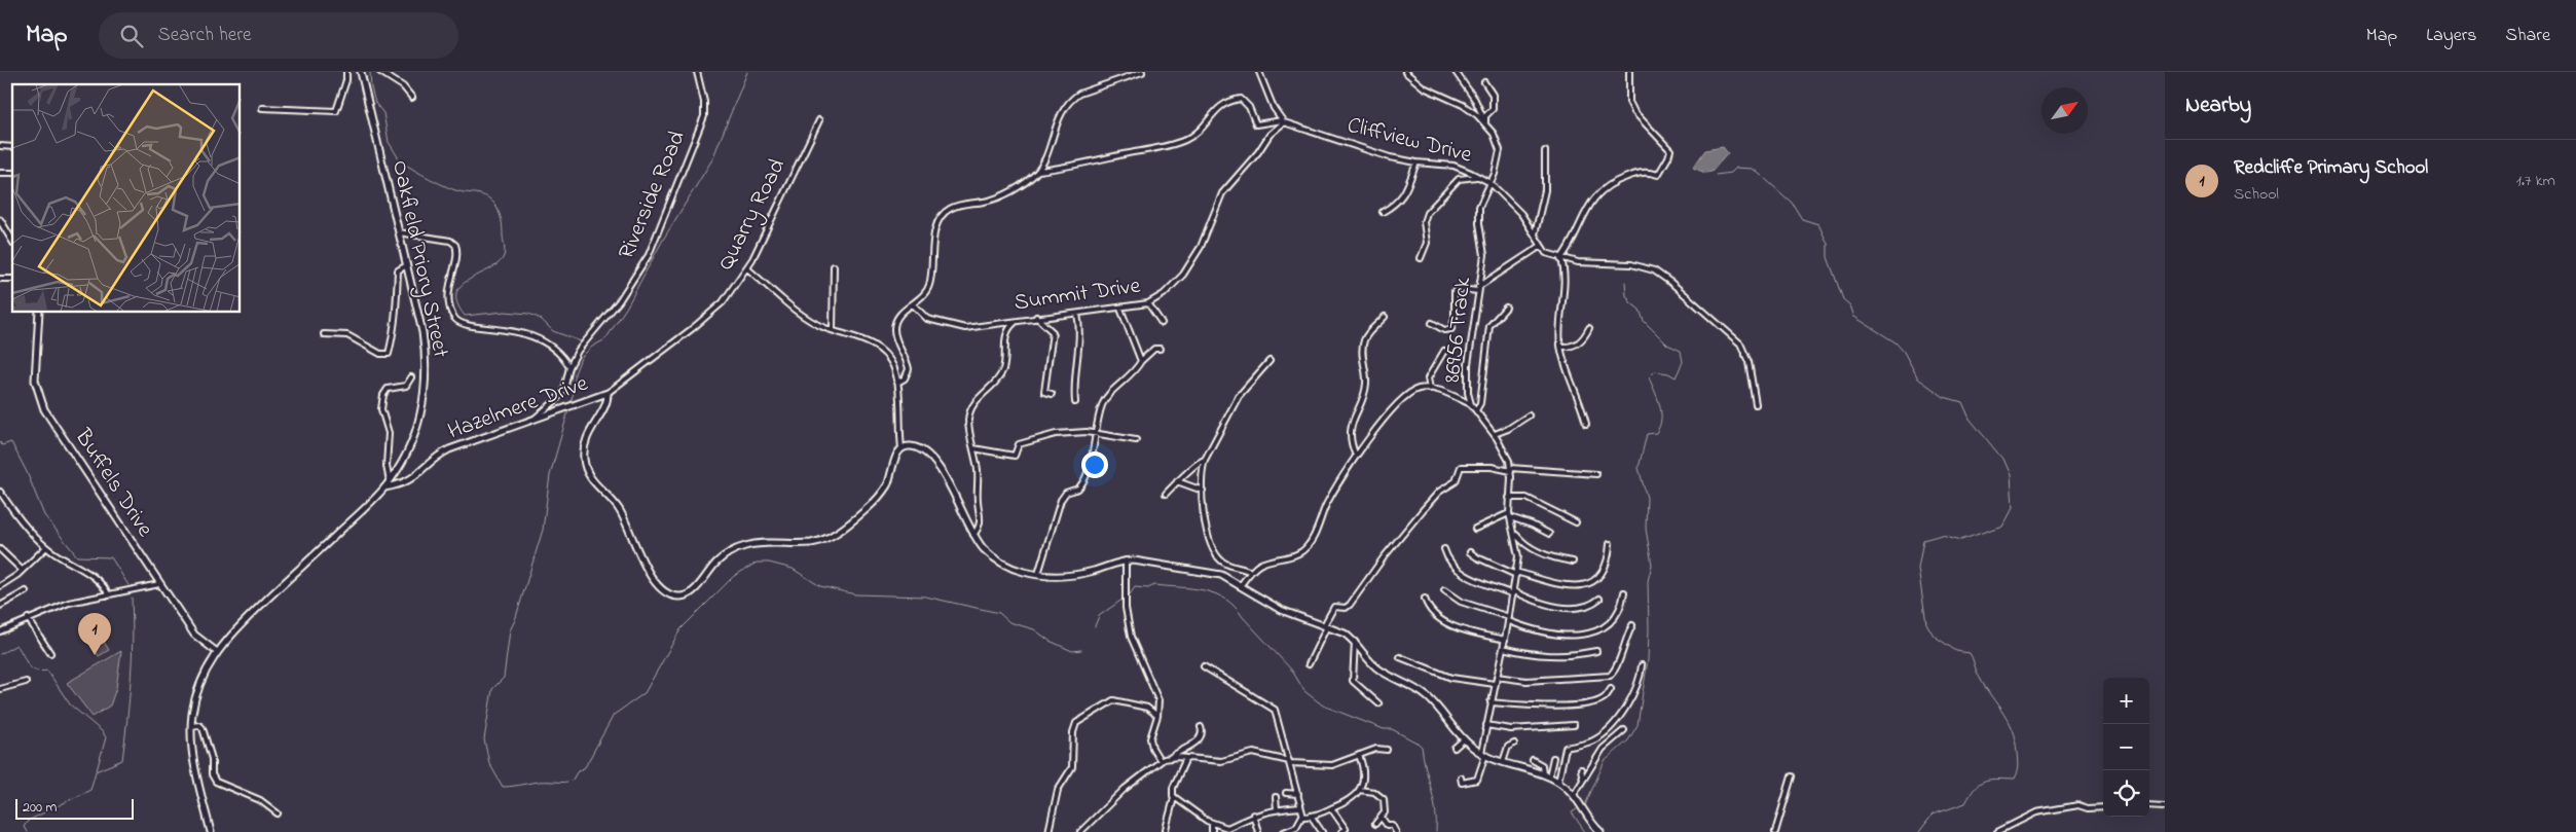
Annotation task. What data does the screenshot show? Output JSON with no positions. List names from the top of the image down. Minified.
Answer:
{"streets":{"street":["Cliffview Drive","Riverside Road","Quarry Road","Oakfield Priory Street","Summit Drive","86956 Track","Hazelmere Drive","Buffels Drive"]},"crossings":[["Cliffview Drive","Summit Drive"],["Cliffview Drive","86956 Track"],["Riverside Road","Hazelmere Drive"],["Quarry Road","Hazelmere Drive"],["Oakfield Priory Street","Hazelmere Drive"],["Oakfield Priory Street","Buffels Drive"]],"scale_bar":"200 m","north":"top right","page":{"header":"Map","search":"Search here","nav":["Map","Layers","Share"],"heading":"Nearby","list":[{"mark":"1","name":"Redcliffe Primary School","note":"School","value":"1.7 km"}],"pins":"1","map_buttons":["+","−"],"scale":"200 m"}}
